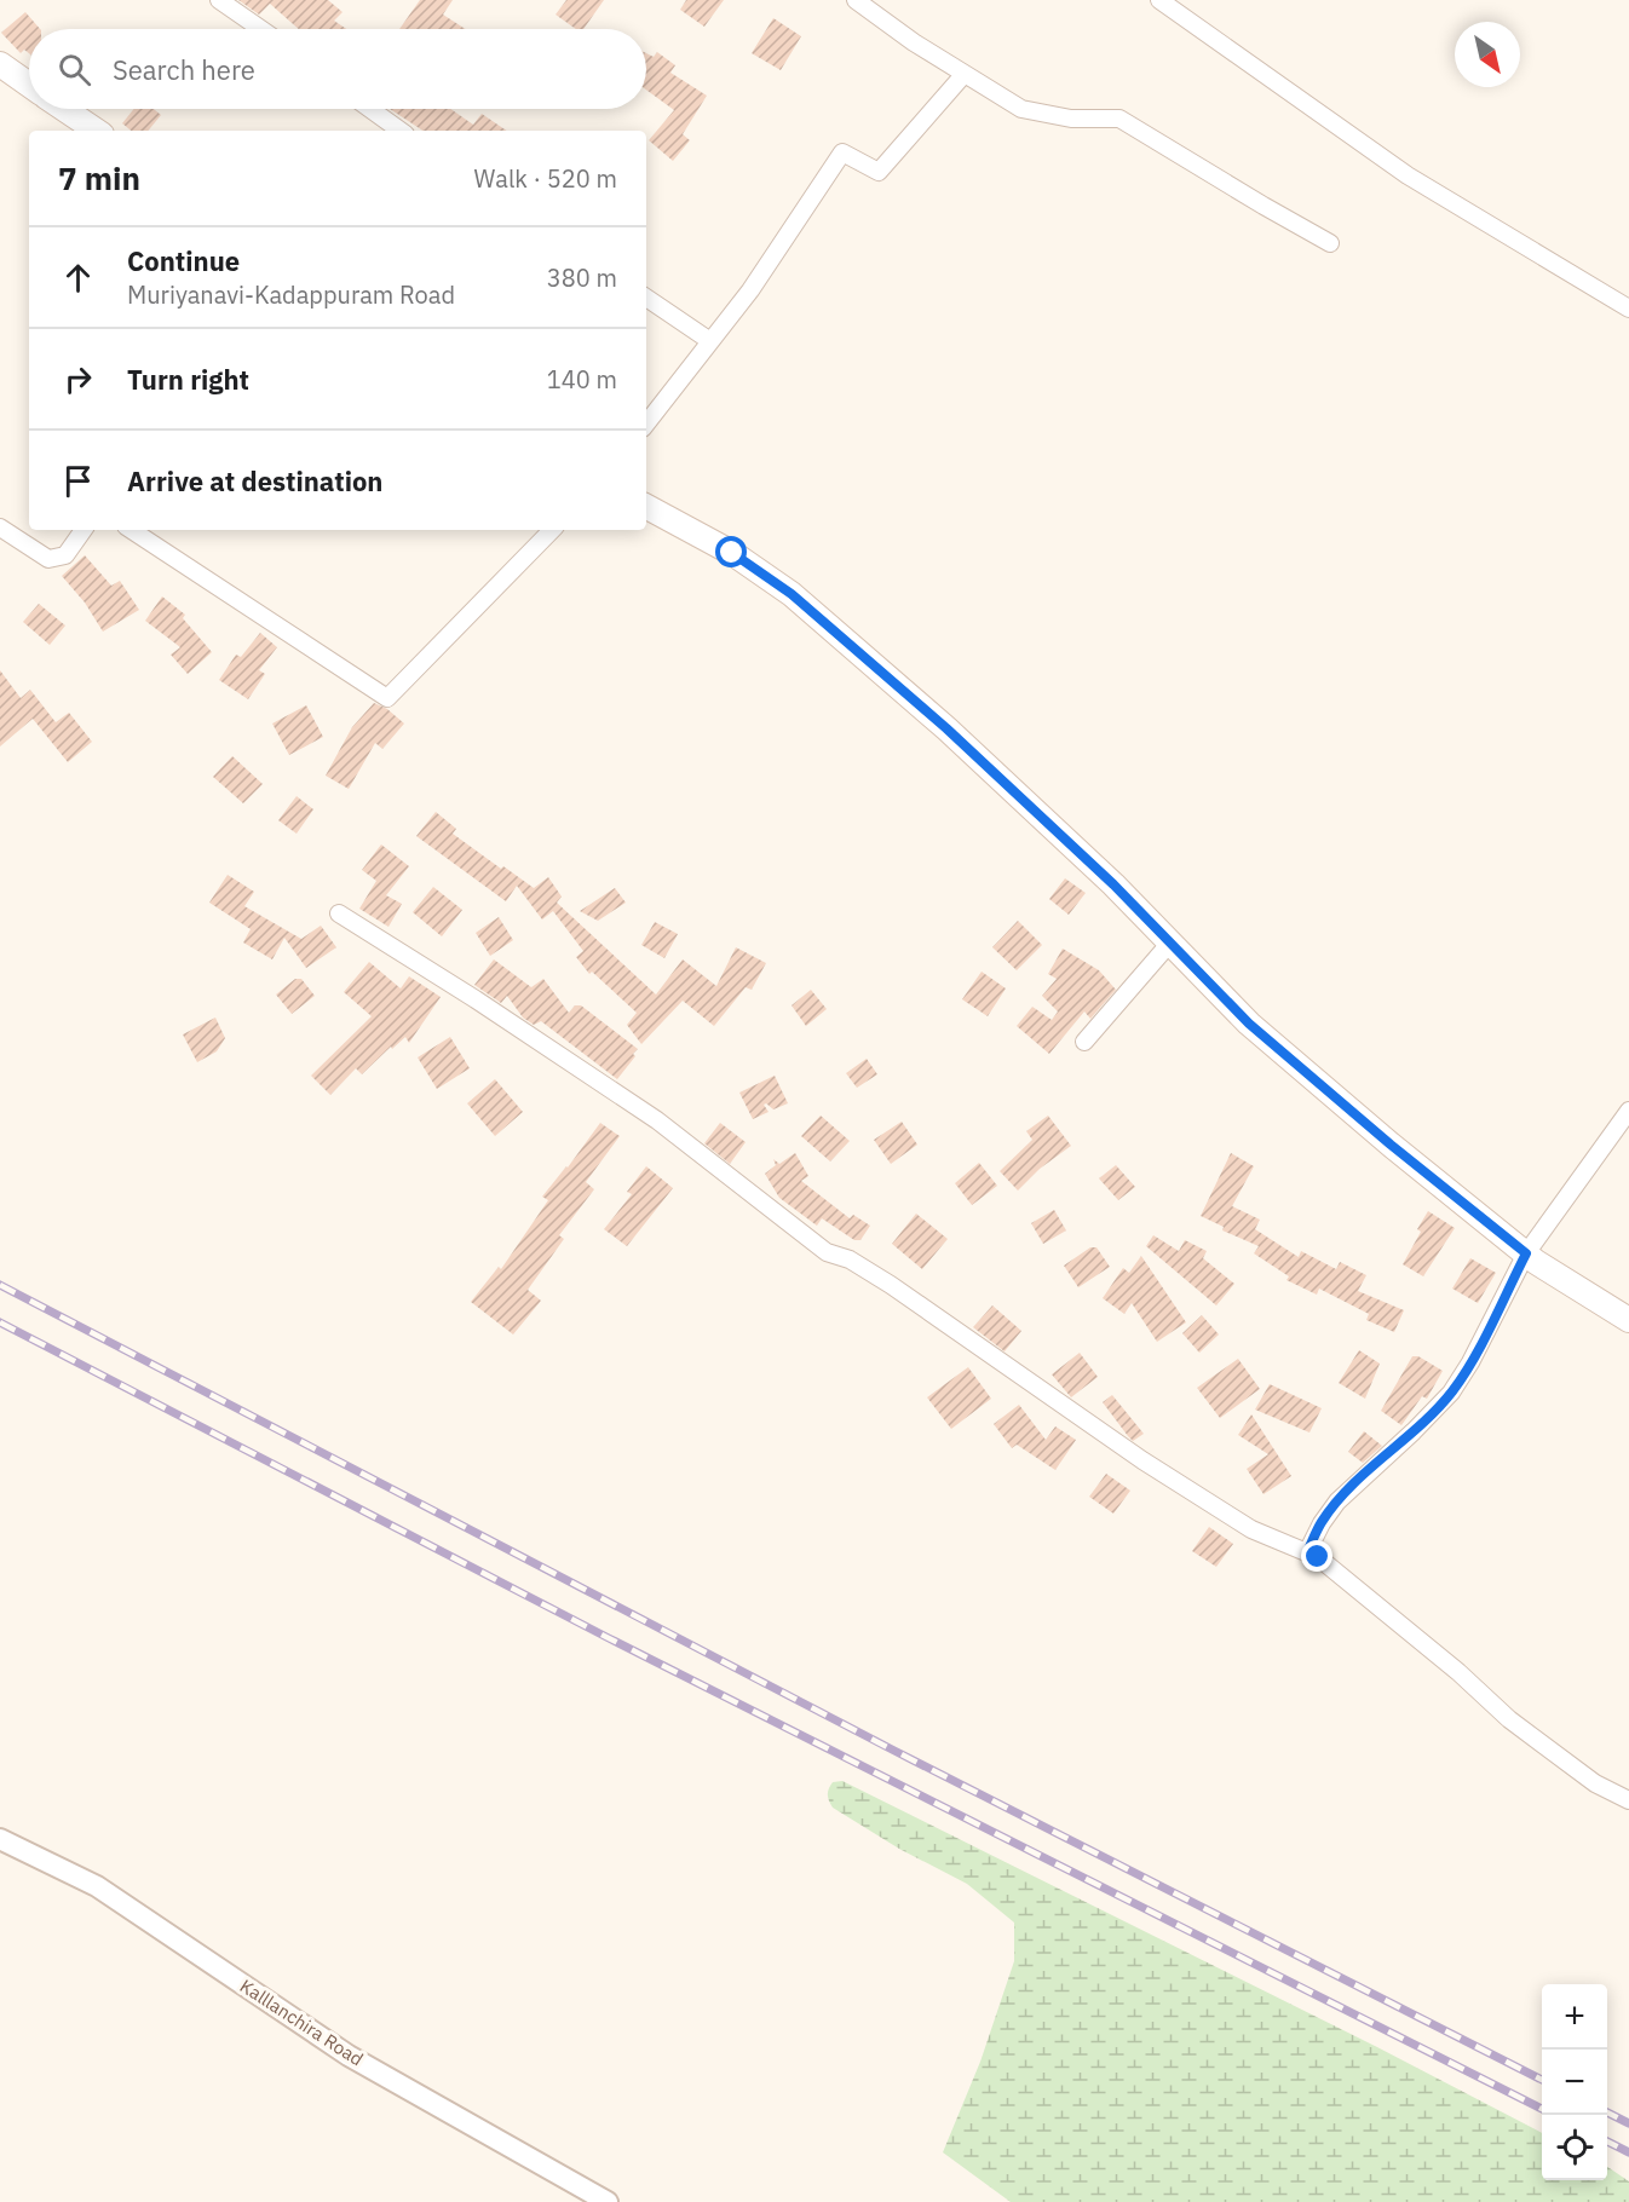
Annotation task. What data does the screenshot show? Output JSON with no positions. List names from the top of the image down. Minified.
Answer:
{"streets":{"street":["Kalllanchira Road"]},"north":"bottom right","page":{"search":"Search here","heading":["7 min","Walk · 520 m"],"list":[["Continue","Muriyanavi-Kadappuram Road","380 m"],["Turn right","140 m"],"Arrive at destination"],"map_buttons":["+","−"]}}
